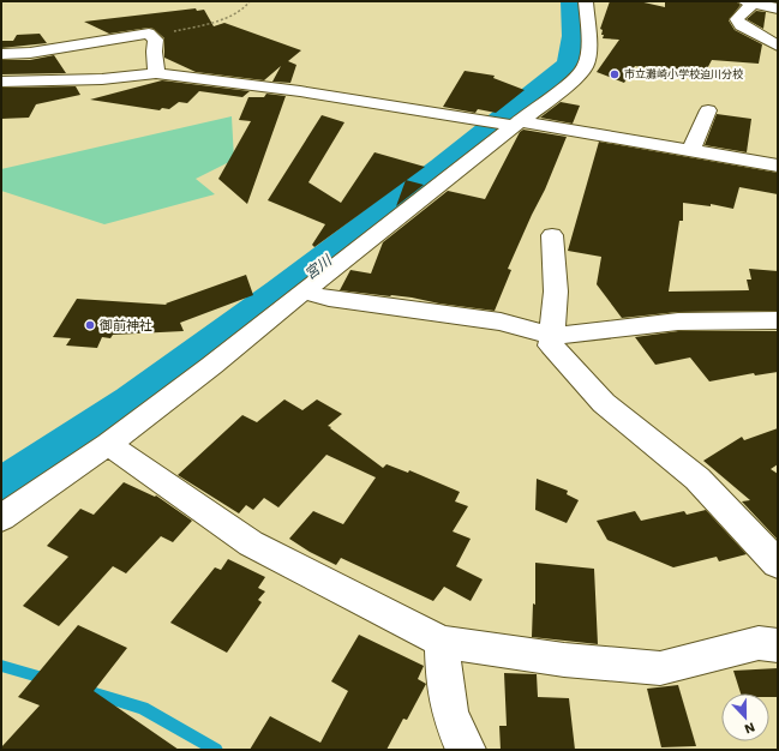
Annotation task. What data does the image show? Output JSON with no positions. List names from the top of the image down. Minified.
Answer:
{"water":["宮川"],"places":["市立灘崎小学校迫川分校","御前神社"],"north":"bottom"}
